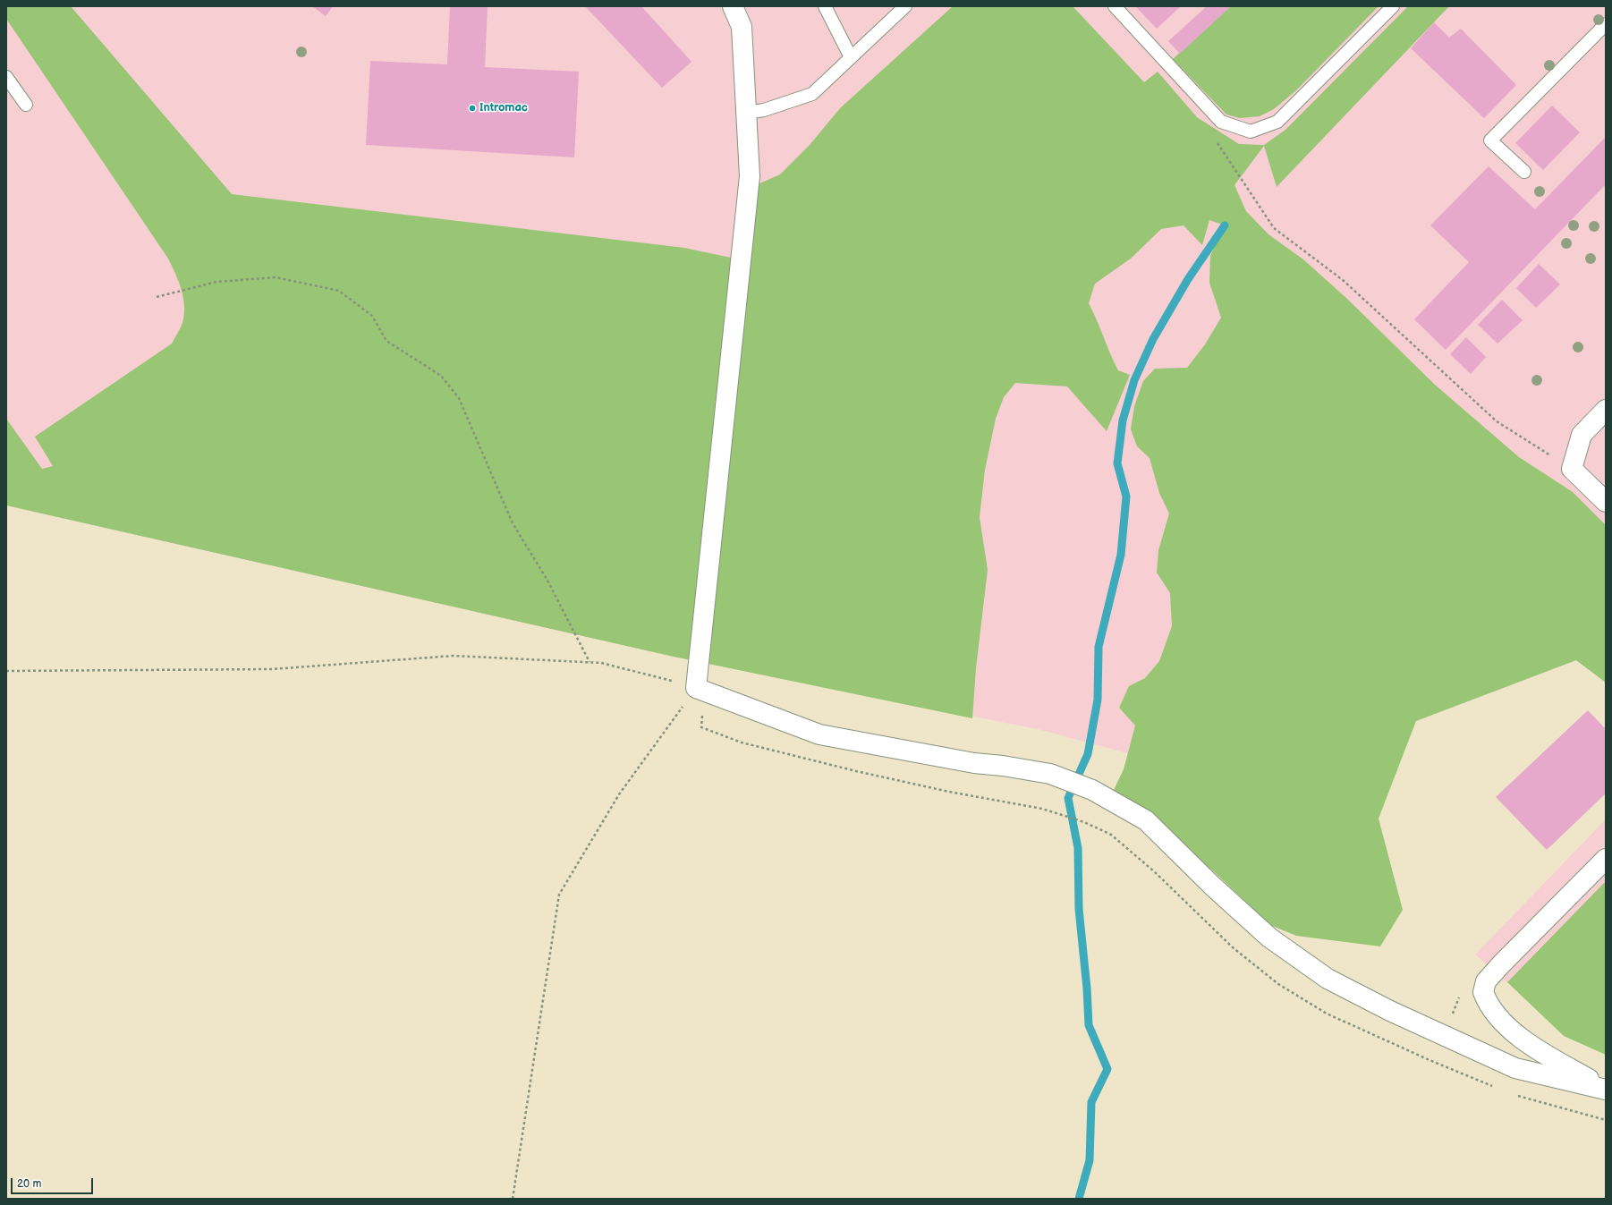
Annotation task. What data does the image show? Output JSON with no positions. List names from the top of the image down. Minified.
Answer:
{"places":["Intromac"],"scale_bar":"20 m"}
